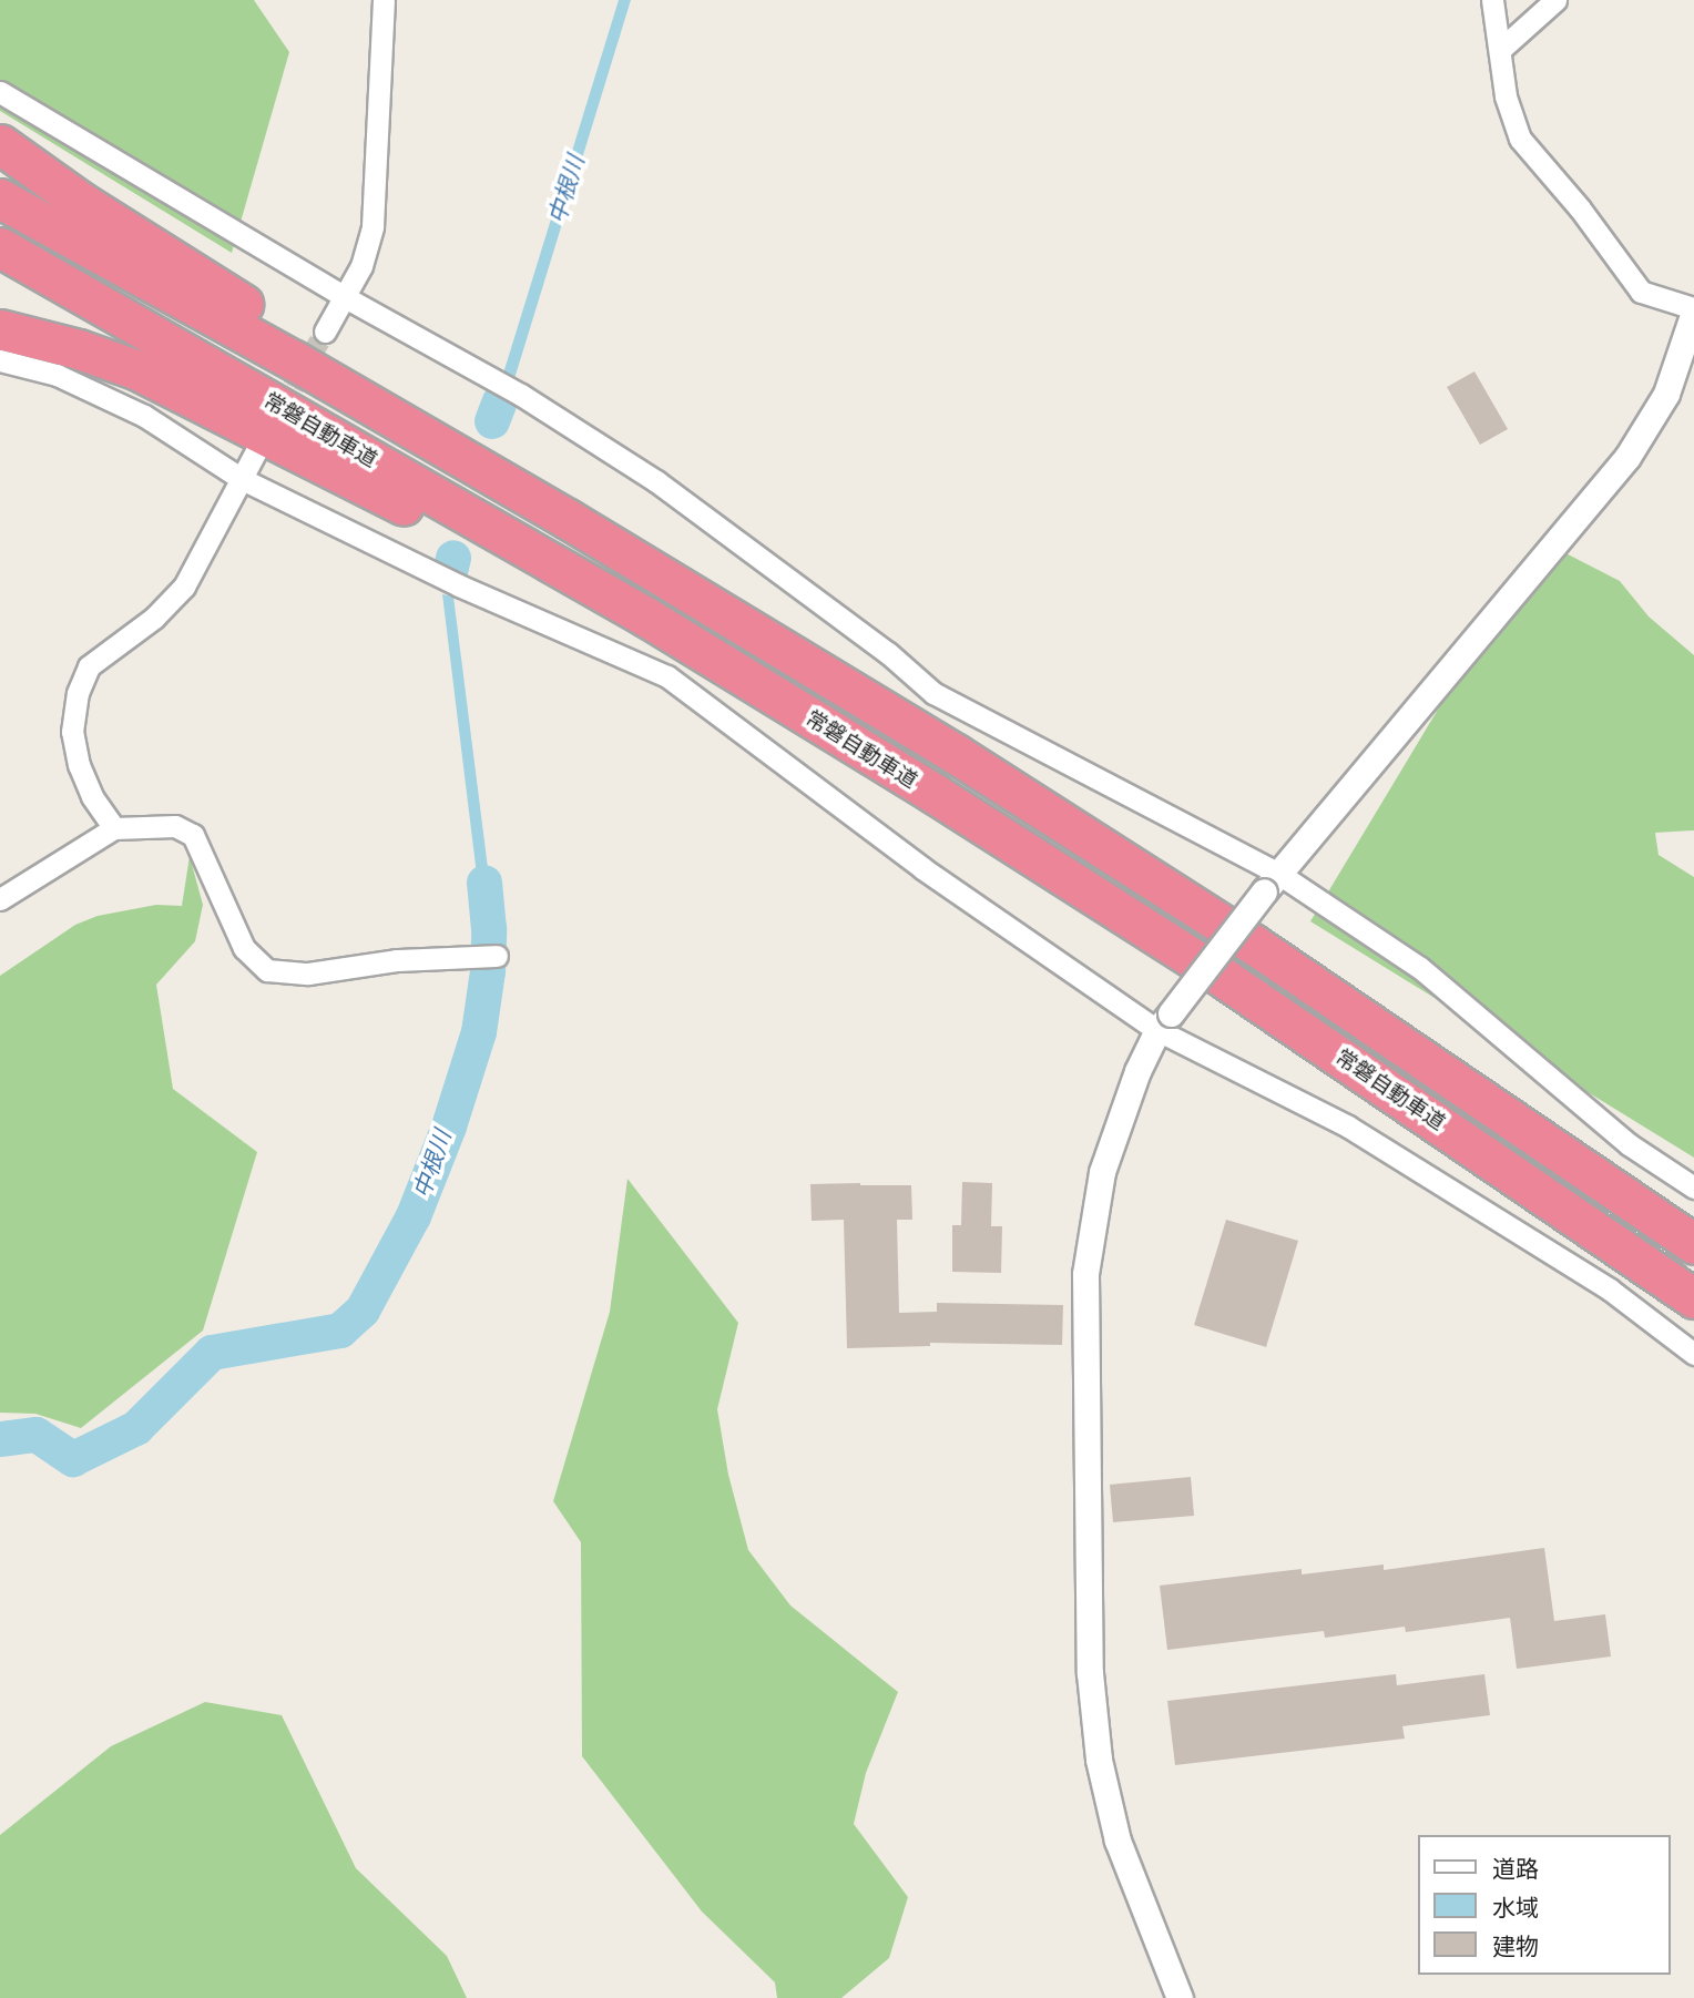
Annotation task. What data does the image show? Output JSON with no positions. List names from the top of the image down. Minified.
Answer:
{"streets":{"highway":["常磐自動車道"]},"water":["中根川"],"legend":["道路","水域","建物"]}
